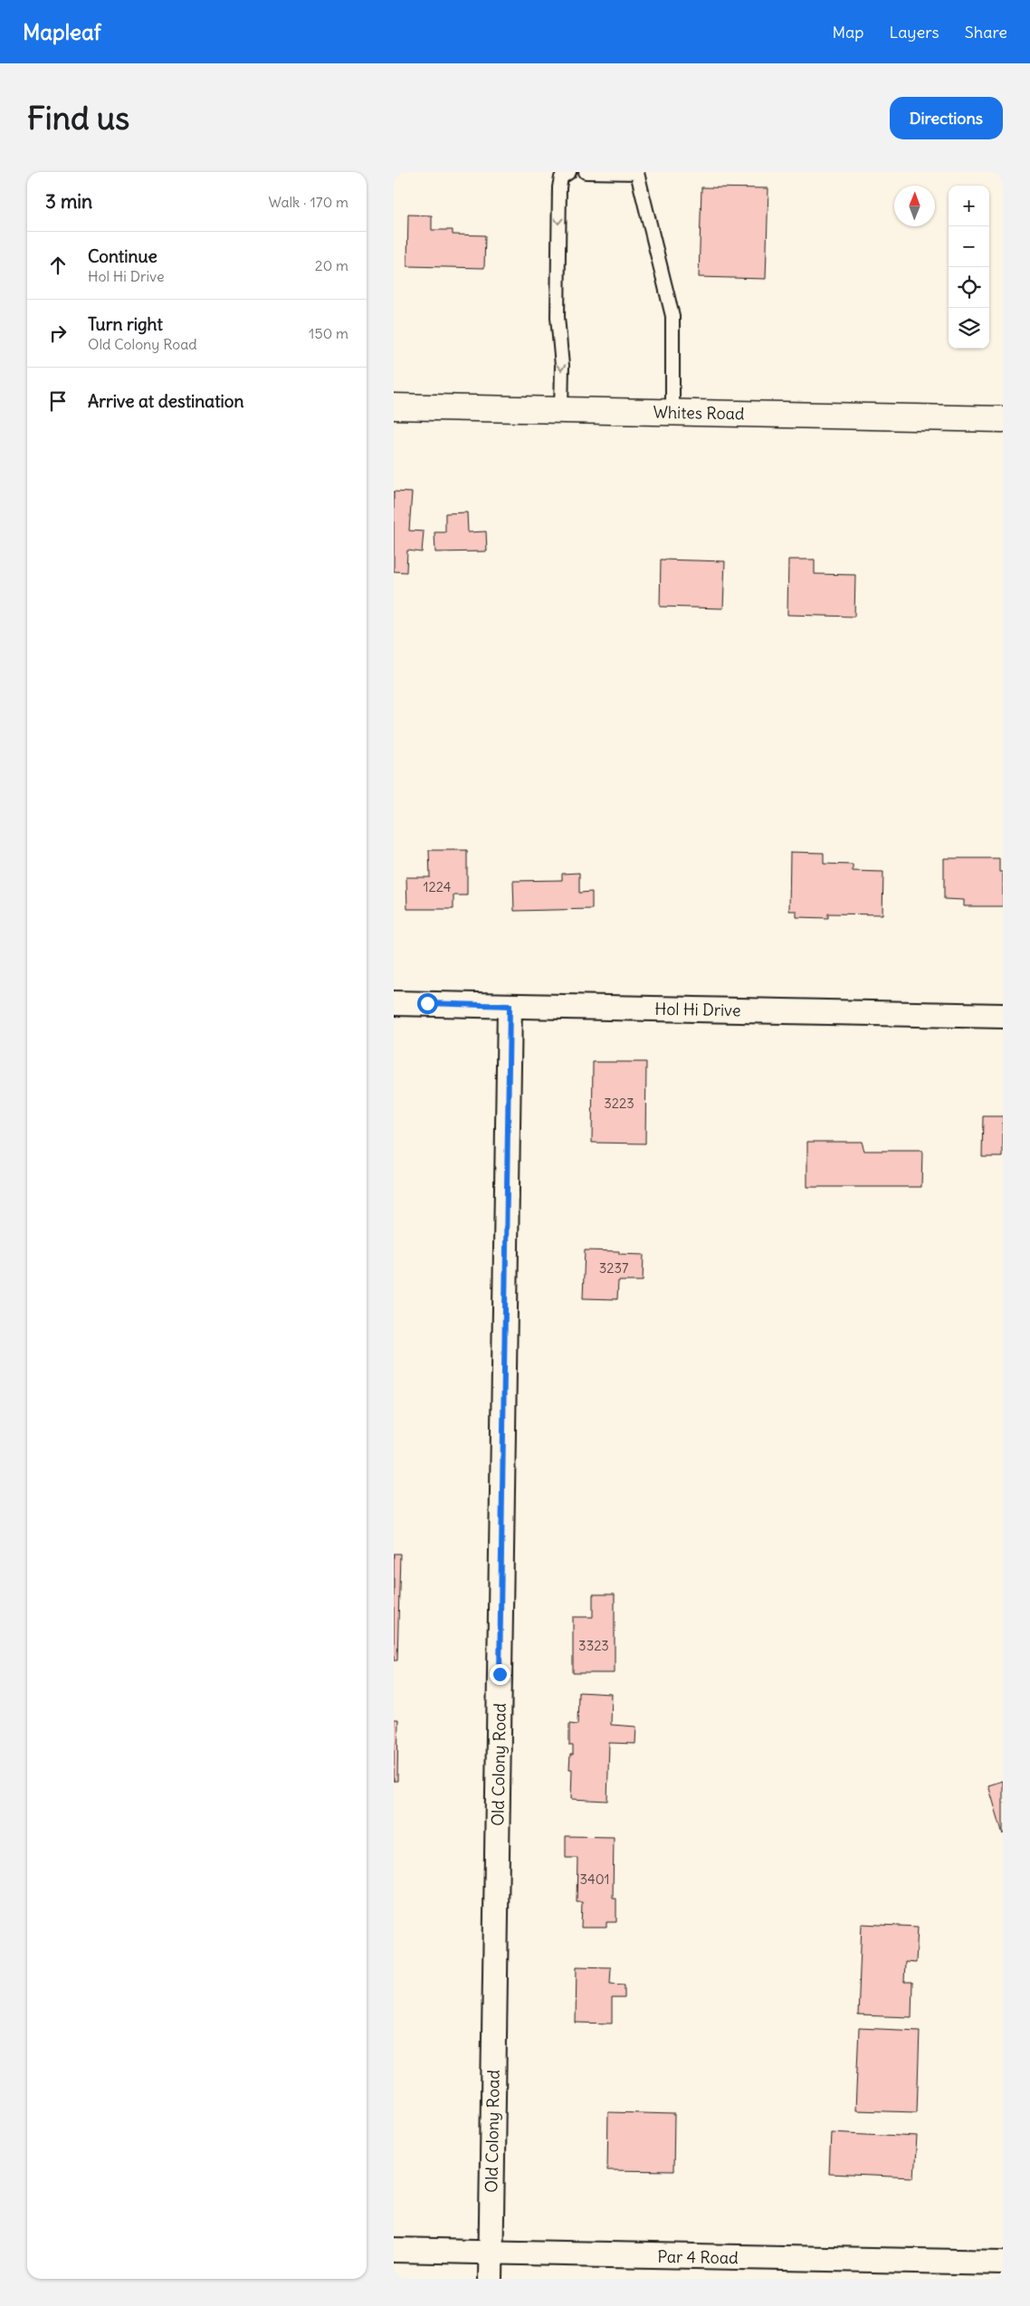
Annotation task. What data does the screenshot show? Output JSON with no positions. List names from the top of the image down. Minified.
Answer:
{"streets":{"street":["Whites Road","Hol Hi Drive","Old Colony Road","Par 4 Road"]},"crossings":[["Hol Hi Drive","Old Colony Road"],["Old Colony Road","Par 4 Road"]],"house_numbers":["1224","3223","3237","3323","3401"],"north":"top","page":{"header":"Mapleaf","nav":["Map","Layers","Share"],"buttons":"Directions","title":"Find us","heading":["3 min","Walk · 170 m"],"map_buttons":["+","−"],"list":[["Continue","Hol Hi Drive","20 m"],["Turn right","Old Colony Road","150 m"],"Arrive at destination"]}}
